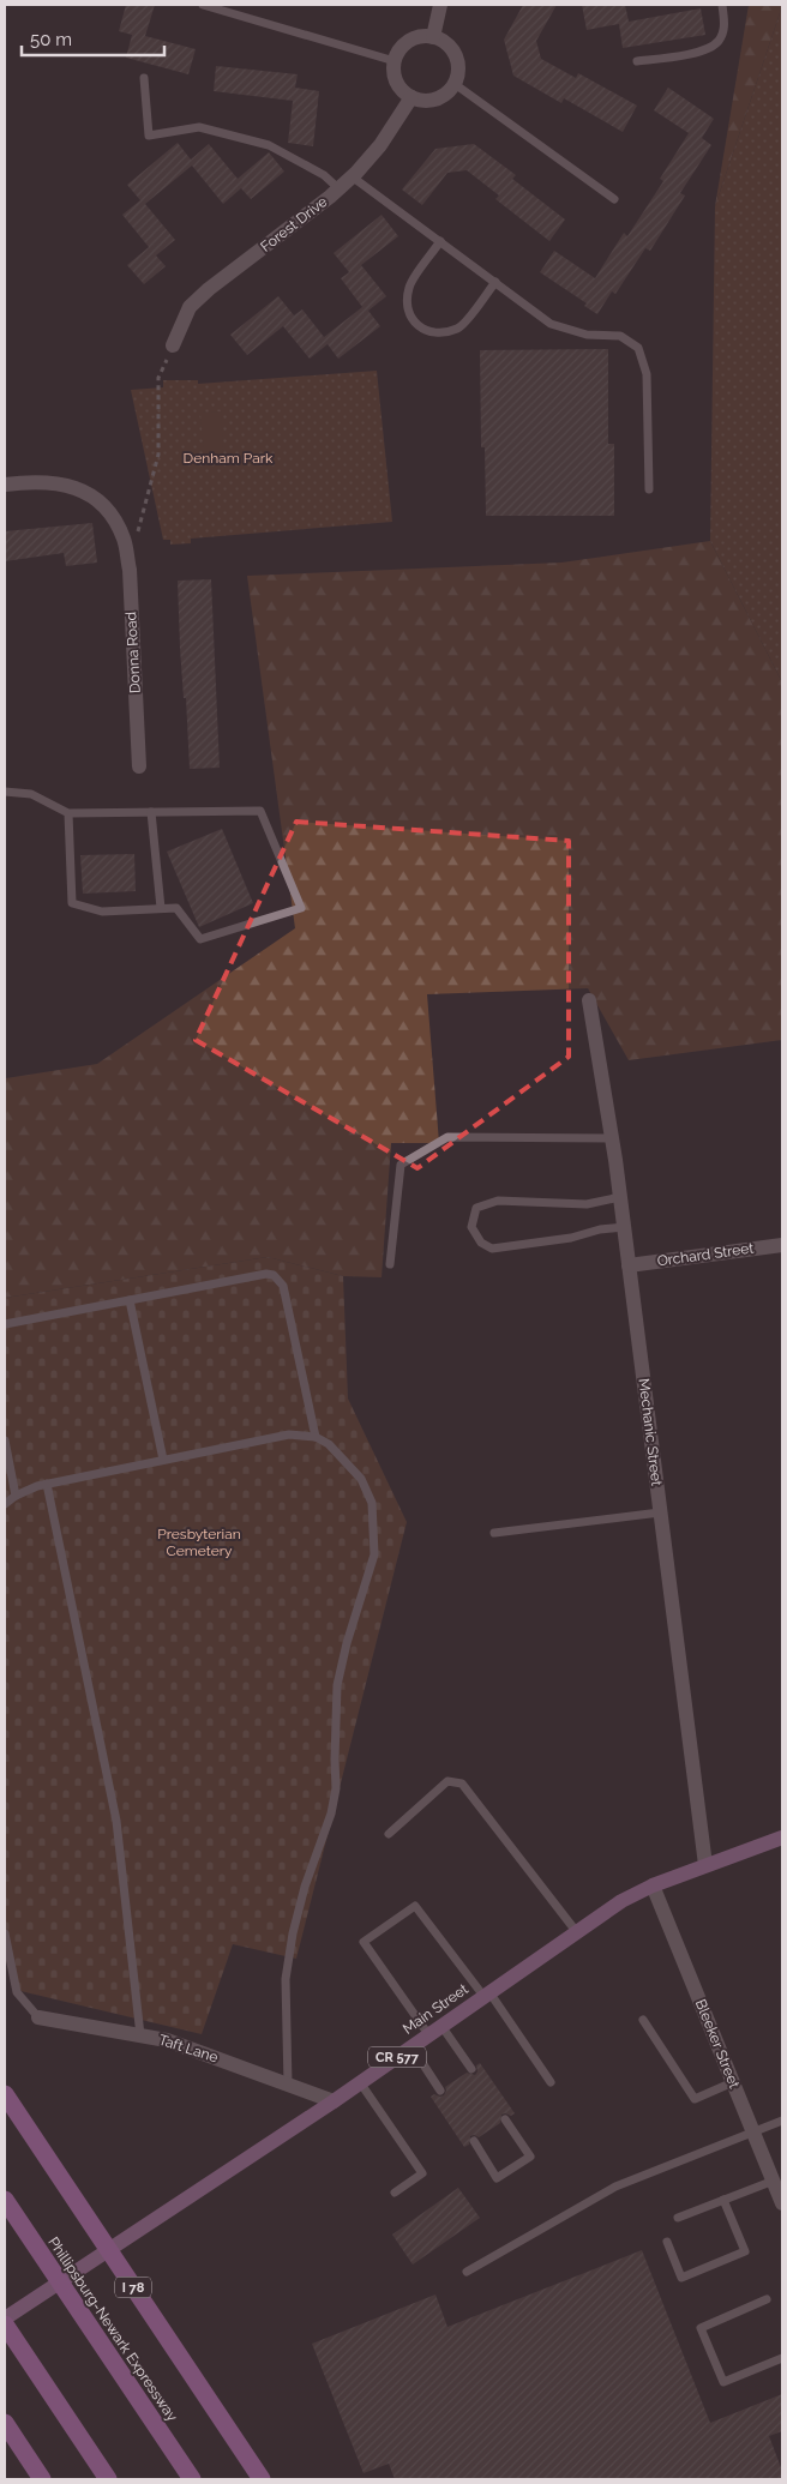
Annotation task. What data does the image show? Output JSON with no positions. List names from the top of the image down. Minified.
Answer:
{"streets":{"highway":["I 78","Phillipsburg-Newark Expressway"],"main road":["Main Street","CR 577"],"street":["Forest Drive","Donna Road","Orchard Street","Mechanic Street","Bleeker Street","Taft Lane"]},"crossings":[["Orchard Street","Mechanic Street"],["Mechanic Street","Main Street"],["Main Street","Bleeker Street"],["Main Street","Taft Lane"]],"parks":["Denham Park","Presbyterian Cemetery"],"scale_bar":"50 m"}
